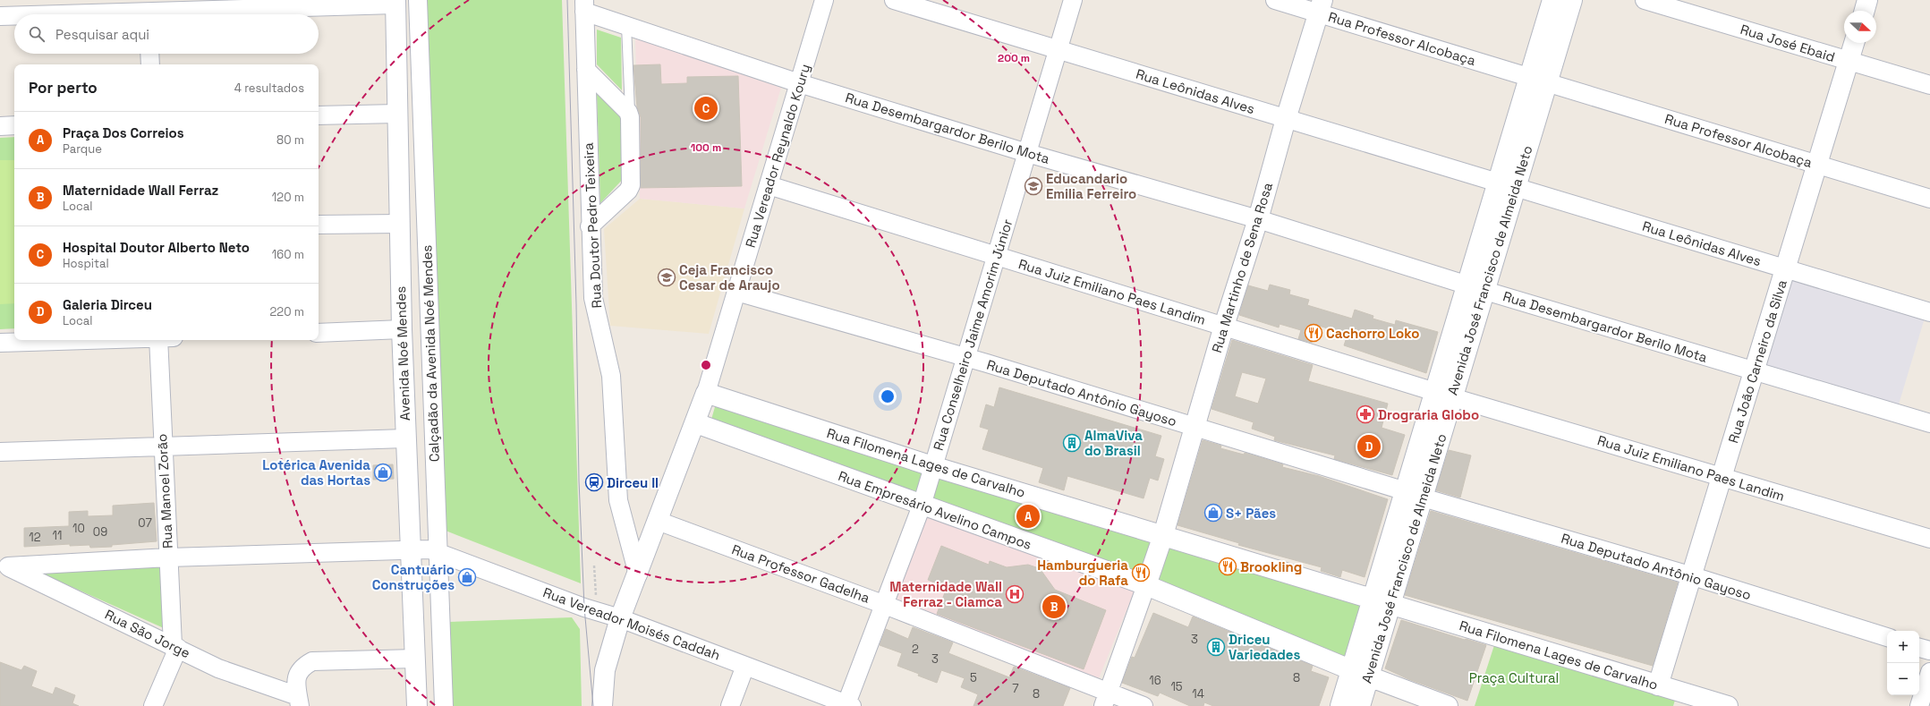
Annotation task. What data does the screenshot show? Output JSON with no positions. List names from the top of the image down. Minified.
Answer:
{"streets":{"street":["Rua Professor Alcobaça","Rua José Ebaid","Rua Leônidas Alves","Rua Desembargardor Berilo Mota","Rua Vereador Reynaldo Koury","Rua Doutor Pedro Teixeira","Rua Martinho de Sena Rosa","Avenida José Francisco de Almeida Neto","Rua Juiz Emiliano Paes Landim","Rua Conselheiro Jaime Amorim Júnior","Avenida Noé Mendes","Calçadão da Avenida Noé Mendes","Rua João Carneiro da Silva","Rua Deputado Antônio Gayoso","Rua Filomena Lages de Carvalho","Rua Manoel Zorão","Rua Empresário Avelino Campos","Rua Professor Gadelha","Rua Vereador Moisés Caddah","Rua São Jorge"]},"crossings":[["Rua Professor Alcobaça","Rua Martinho de Sena Rosa"],["Rua Professor Alcobaça","Avenida José Francisco de Almeida Neto"],["Rua Professor Alcobaça","Rua João Carneiro da Silva"],["Rua José Ebaid","Rua João Carneiro da Silva"],["Rua Leônidas Alves","Rua Martinho de Sena Rosa"],["Rua Leônidas Alves","Avenida José Francisco de Almeida Neto"],["Rua Leônidas Alves","Rua Conselheiro Jaime Amorim Júnior"],["Rua Leônidas Alves","Rua João Carneiro da Silva"],["Rua Desembargardor Berilo Mota","Rua Vereador Reynaldo Koury"],["Rua Desembargardor Berilo Mota","Rua Doutor Pedro Teixeira"],["Rua Desembargardor Berilo Mota","Rua Martinho de Sena Rosa"],["Rua Desembargardor Berilo Mota","Avenida José Francisco de Almeida Neto"],["Rua Desembargardor Berilo Mota","Rua Conselheiro Jaime Amorim Júnior"],["Rua Desembargardor Berilo Mota","Rua João Carneiro da Silva"],["Rua Vereador Reynaldo Koury","Rua Juiz Emiliano Paes Landim"],["Rua Vereador Reynaldo Koury","Rua Deputado Antônio Gayoso"],["Rua Vereador Reynaldo Koury","Rua Filomena Lages de Carvalho"],["Rua Martinho de Sena Rosa","Rua Juiz Emiliano Paes Landim"],["Rua Martinho de Sena Rosa","Rua Deputado Antônio Gayoso"],["Rua Martinho de Sena Rosa","Rua Filomena Lages de Carvalho"],["Rua Martinho de Sena Rosa","Rua Empresário Avelino Campos"],["Avenida José Francisco de Almeida Neto","Rua Juiz Emiliano Paes Landim"],["Avenida José Francisco de Almeida Neto","Rua Deputado Antônio Gayoso"],["Avenida José Francisco de Almeida Neto","Rua Filomena Lages de Carvalho"],["Avenida José Francisco de Almeida Neto","Rua Empresário Avelino Campos"],["Rua Juiz Emiliano Paes Landim","Rua Conselheiro Jaime Amorim Júnior"],["Rua Juiz Emiliano Paes Landim","Rua João Carneiro da Silva"],["Rua Conselheiro Jaime Amorim Júnior","Rua Deputado Antônio Gayoso"],["Rua Conselheiro Jaime Amorim Júnior","Rua Filomena Lages de Carvalho"],["Rua Conselheiro Jaime Amorim Júnior","Rua Empresário Avelino Campos"],["Rua Conselheiro Jaime Amorim Júnior","Rua Professor Gadelha"],["Rua Conselheiro Jaime Amorim Júnior","Rua Vereador Moisés Caddah"],["Avenida Noé Mendes","Rua Vereador Moisés Caddah"],["Calçadão da Avenida Noé Mendes","Rua Vereador Moisés Caddah"],["Rua João Carneiro da Silva","Rua Deputado Antônio Gayoso"],["Rua João Carneiro da Silva","Rua Filomena Lages de Carvalho"],["Rua Manoel Zorão","Rua Vereador Moisés Caddah"],["Rua Manoel Zorão","Rua São Jorge"],["Rua Vereador Moisés Caddah","Rua São Jorge"]],"parks":["Praça Cultural"],"places":{"school or university":["Educandario Emilia Ferreiro","Ceja Francisco Cesar de Araujo"],"restaurant":["Cachorro Loko","Brookling","Hamburgueria do Rafa"],"pharmacy":["Drograria Globo"],"building":["AlmaViva do Brasil","Driceu Variedades"],"shop":["Lotérica Avenida das Hortas","S+ Pães","Cantuário Construções"],"station":["Dirceu II"],"hospital":["Maternidade Wall Ferraz - Ciamca"]},"house_numbers":["07","10","09","11","12","3","2","3","5","8","16","15","7","8","14"],"north":"right","page":{"search":"Pesquisar aqui","heading":["Por perto","4 resultados"],"pins":["C","D","A","B"],"list":[{"mark":"A","name":"Praça Dos Correios","note":"Parque","value":"80 m"},{"mark":"B","name":"Maternidade Wall Ferraz","note":"Local","value":"120 m"},{"mark":"C","name":"Hospital Doutor Alberto Neto","note":"Hospital","value":"160 m"},{"mark":"D","name":"Galeria Dirceu","note":"Local","value":"220 m"}],"map_buttons":["+","−"]},"rings":["200 m","100 m"]}
